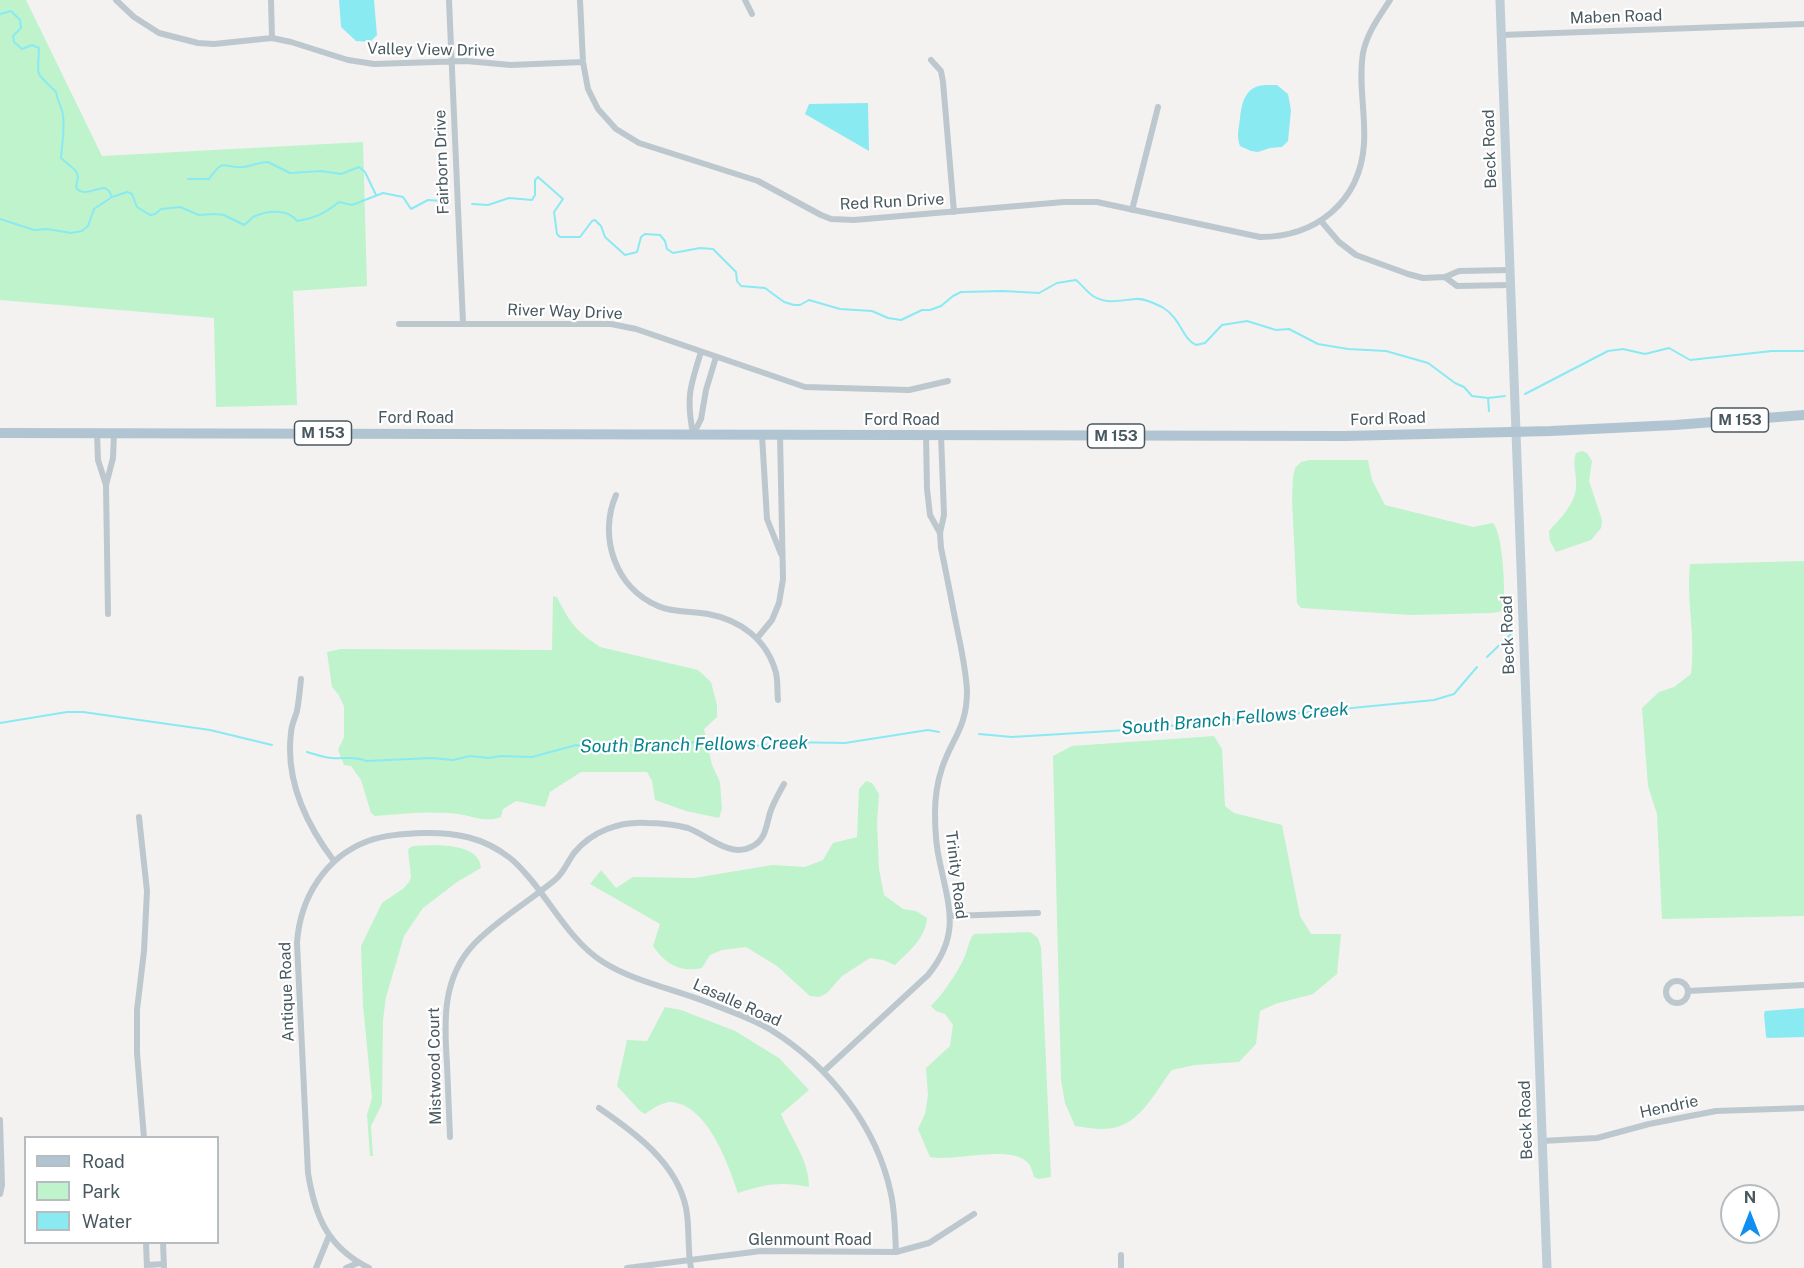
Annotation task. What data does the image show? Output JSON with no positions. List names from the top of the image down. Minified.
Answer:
{"streets":{"main road":["Beck Road","Ford Road","M 153"],"street":["Maben Road","Valley View Drive","Fairborn Drive","Red Run Drive","River Way Drive","Trinity Road","Antique Road","Lasalle Road","Mistwood Court","Hendrie","Glenmount Road"]},"crossings":[["Maben Road","Beck Road"],["Valley View Drive","Fairborn Drive"],["Valley View Drive","Red Run Drive"],["Beck Road","Ford Road"],["Beck Road","Hendrie"],["Fairborn Drive","River Way Drive"],["Ford Road","Trinity Road"],["Trinity Road","Lasalle Road"],["Antique Road","Lasalle Road"],["Antique Road","Mistwood Court"],["Lasalle Road","Mistwood Court"],["Lasalle Road","Glenmount Road"]],"water":["South Branch Fellows Creek"],"legend":["Road","Park","Water"],"north":"top"}
